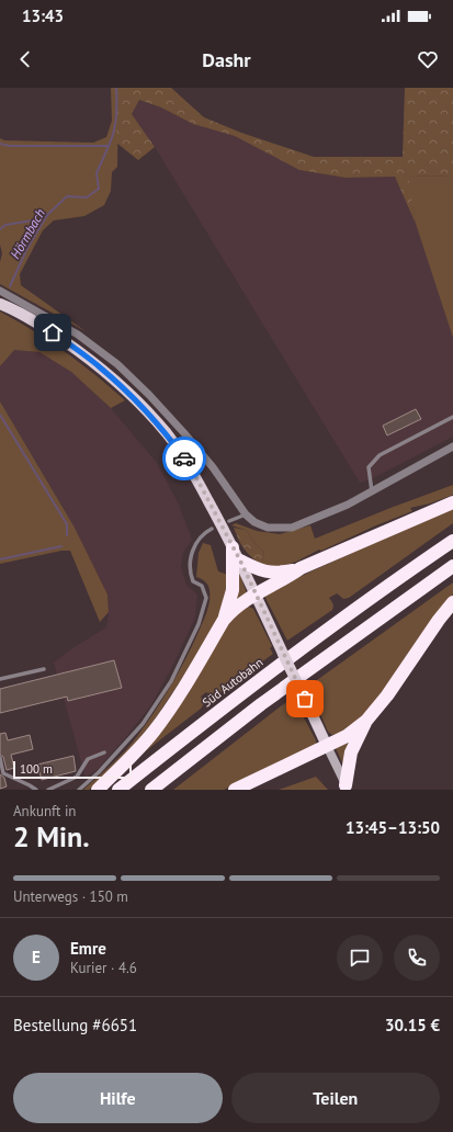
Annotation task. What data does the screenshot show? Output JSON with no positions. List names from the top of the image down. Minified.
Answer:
{"streets":{"highway":["Süd Autobahn"]},"water":["Hörmbach"],"scale_bar":"100 m","page":{"status":"13:43","header":"Dashr","scale":"100 m","heading":["2 Min.","Ankunft in","13:45–13:50"],"panel":["Emre","Kurier · 4.6","Bestellung #6651","30.15 €"],"bar":"Unterwegs · 150 m","round":"E","buttons":["Hilfe","Teilen"]}}
